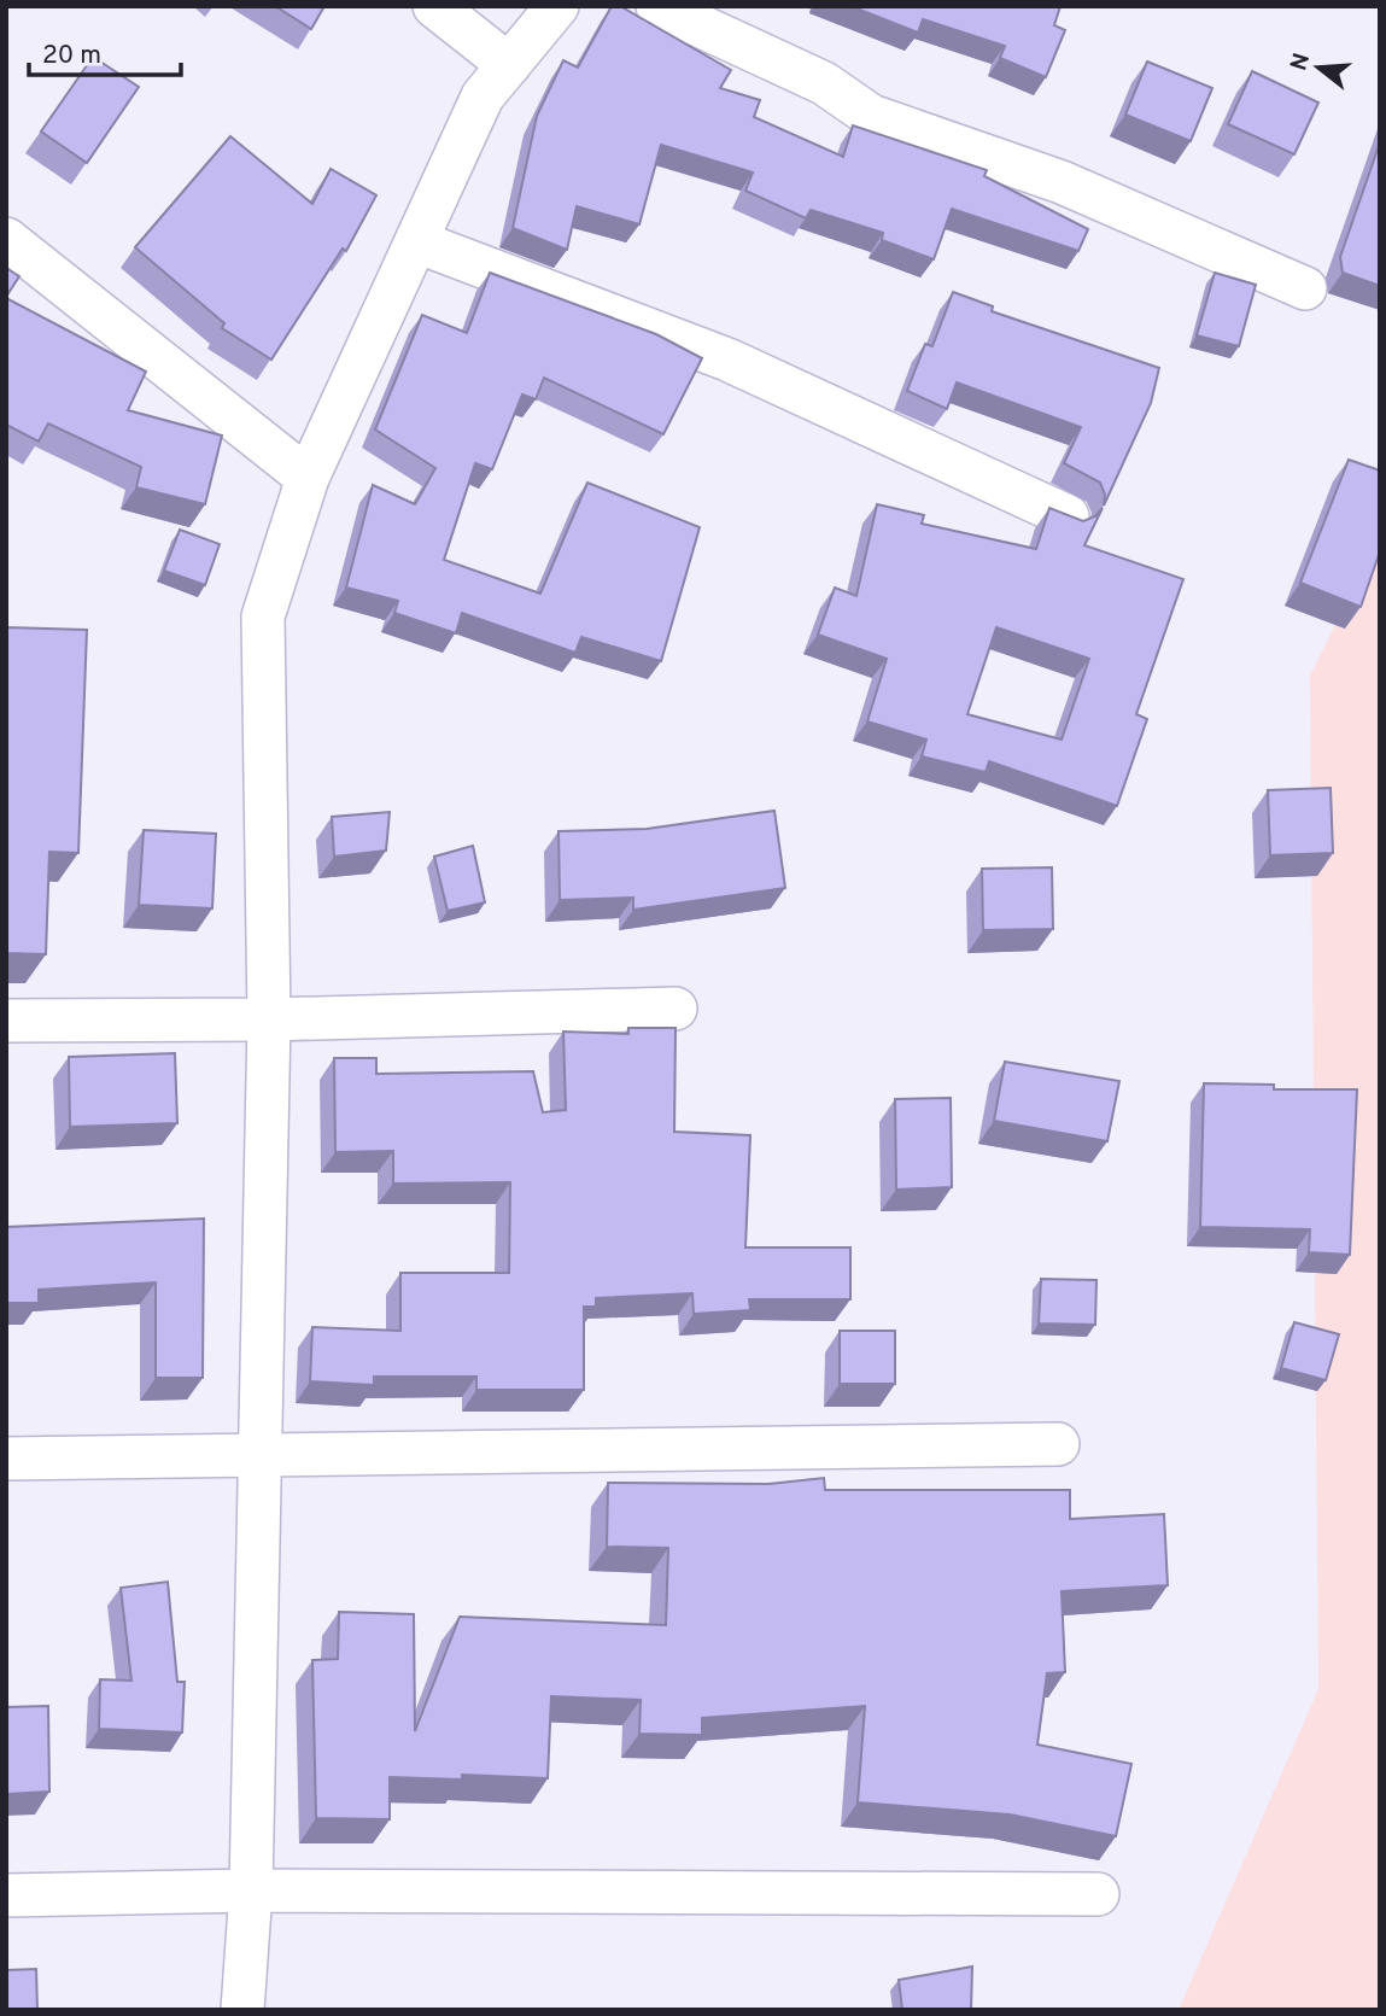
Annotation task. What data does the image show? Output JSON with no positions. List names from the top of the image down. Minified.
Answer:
{"scale_bar":"20 m","north":"left"}
